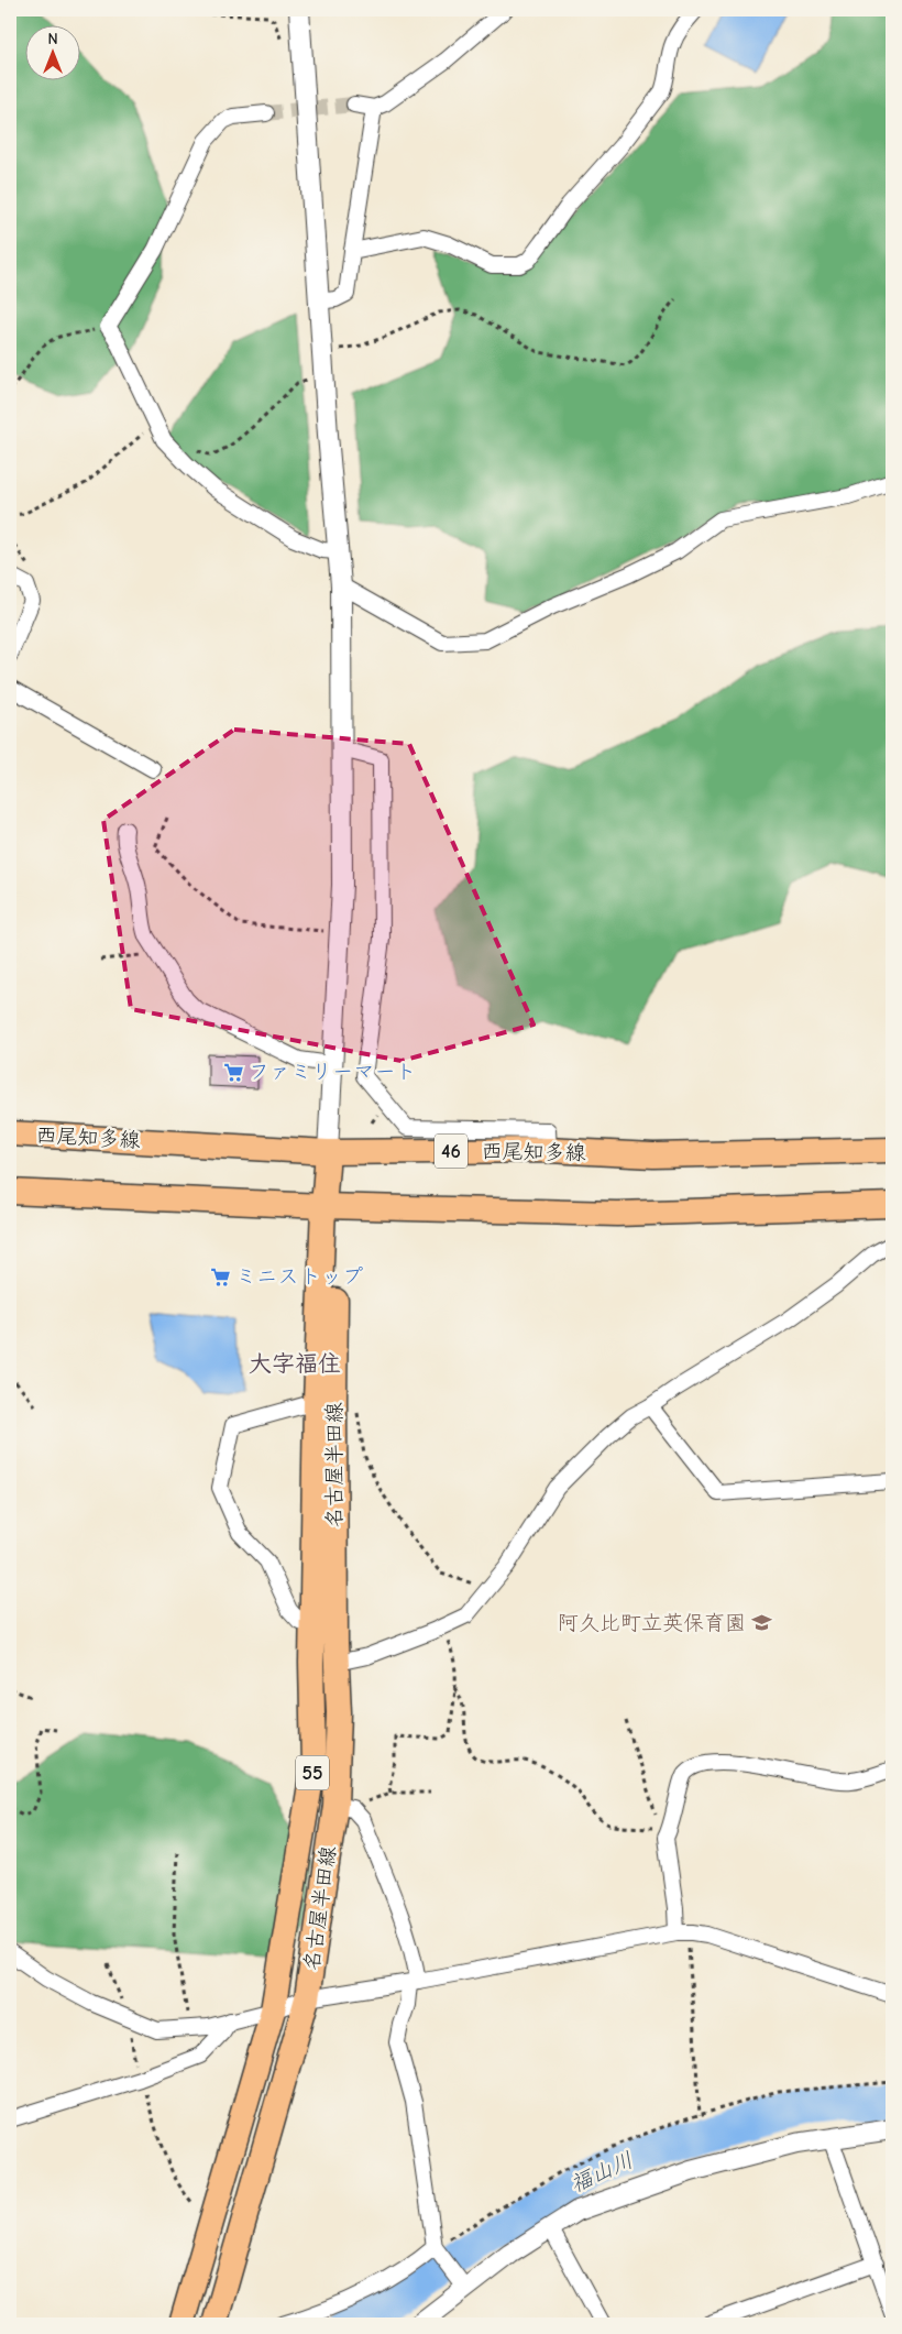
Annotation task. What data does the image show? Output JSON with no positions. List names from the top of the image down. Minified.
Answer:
{"streets":{"main road":["西尾知多線","46","名古屋半田線","55"]},"crossings":[["西尾知多線","名古屋半田線"]],"districts":["大字福住"],"water":["福山川"],"places":{"supermarket":["ファミリーマート","ミニストップ"],"school or university":["阿久比町立英保育園"]},"north":"top"}
